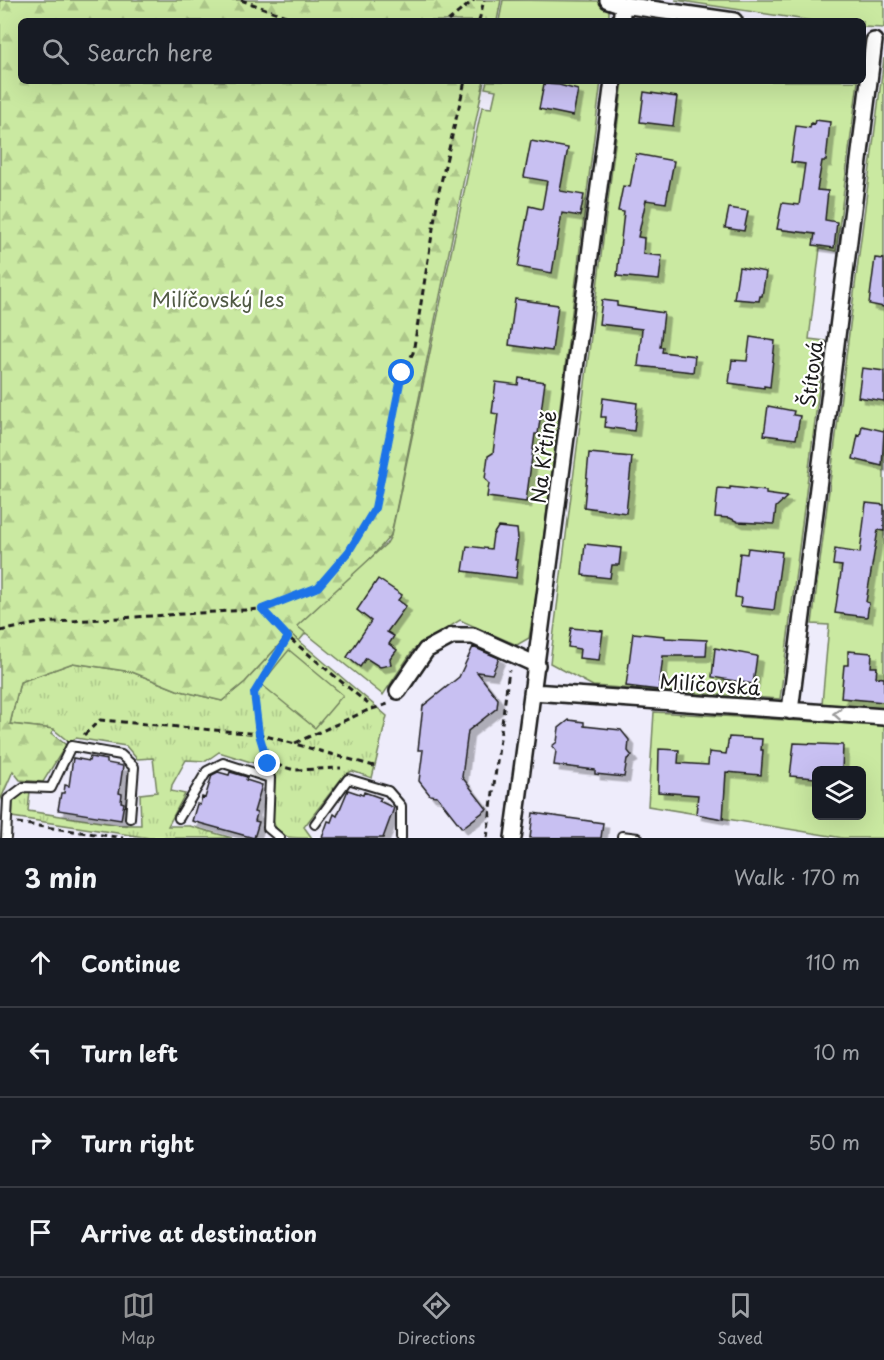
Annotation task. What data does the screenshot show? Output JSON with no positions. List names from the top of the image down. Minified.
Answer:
{"streets":{"street":["Štítová","Na Křtině","Milíčovská"]},"crossings":[["Štítová","Milíčovská"],["Na Křtině","Milíčovská"]],"parks":["Milíčovský les"],"page":{"search":"Search here","heading":["3 min","Walk · 170 m"],"list":[["Continue","110 m"],["Turn left","10 m"],["Turn right","50 m"],"Arrive at destination"],"nav":["Map","Directions","Saved"]}}
